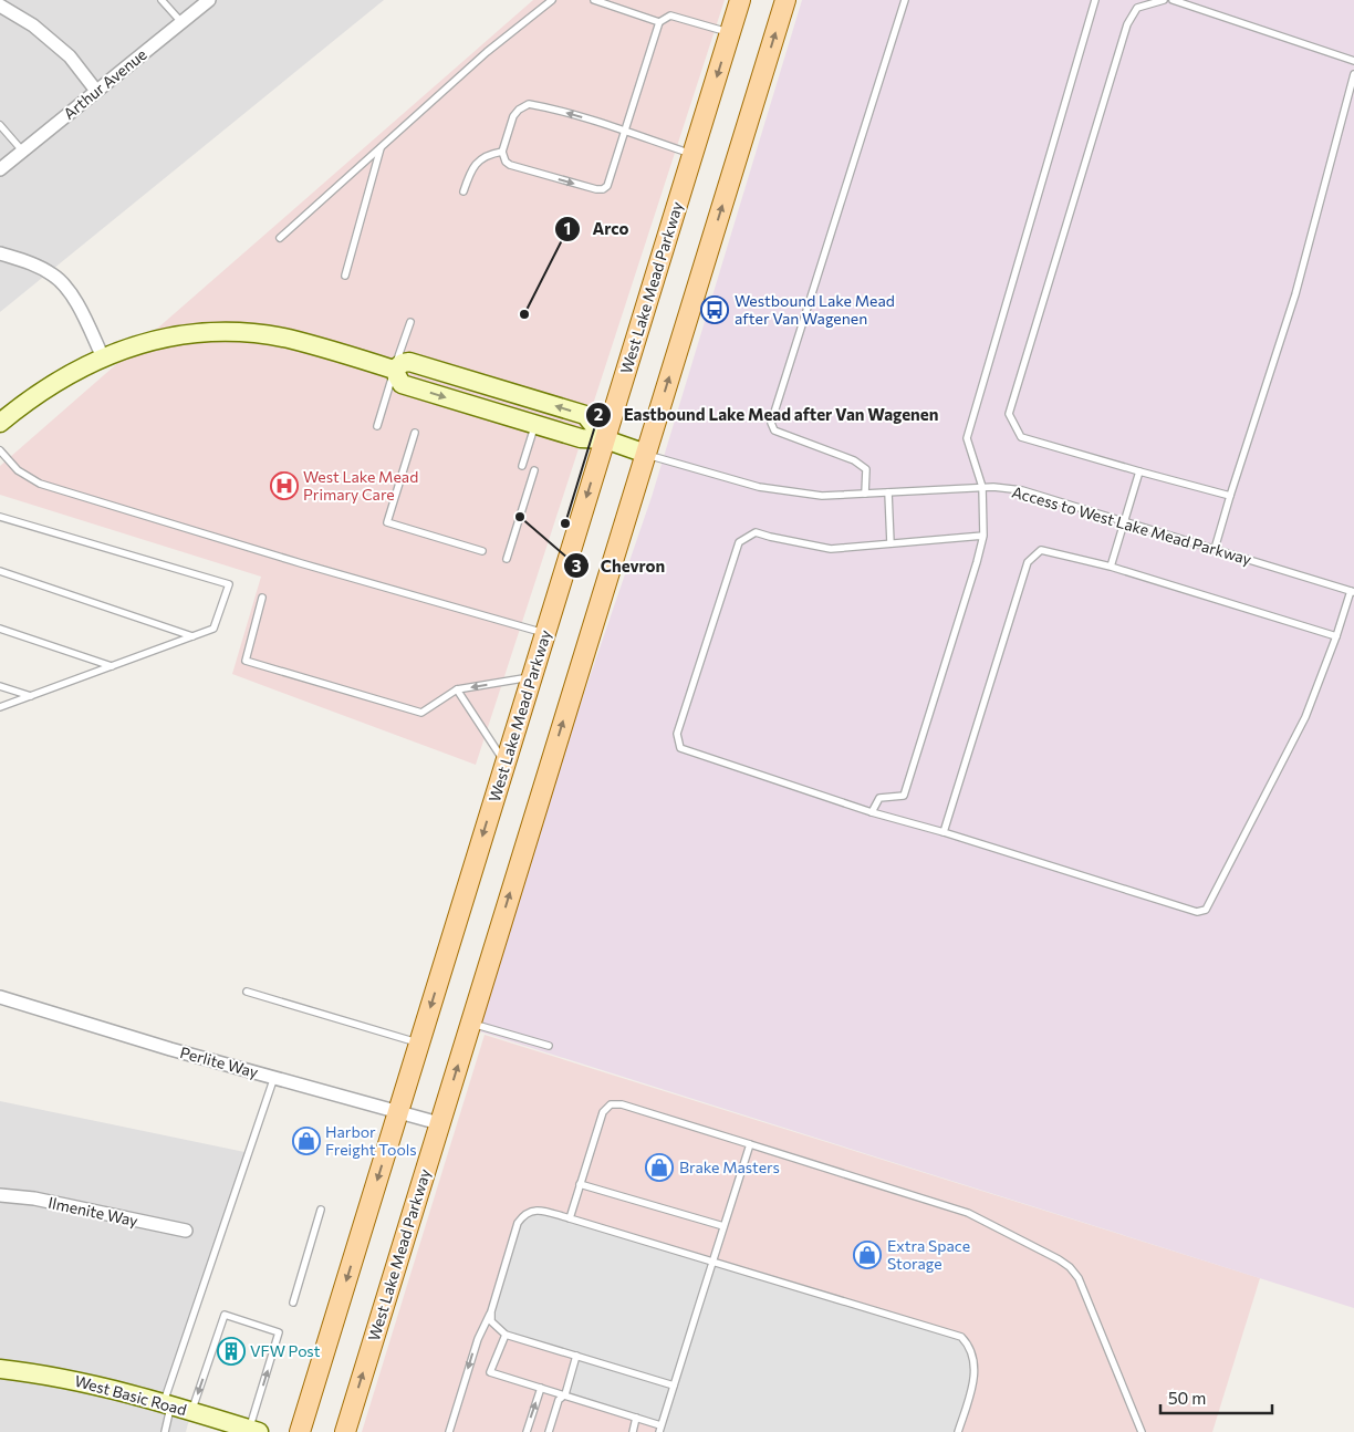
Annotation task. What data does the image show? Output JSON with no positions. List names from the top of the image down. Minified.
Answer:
{"streets":{"main road":["West Lake Mead Parkway","West Basic Road"],"street":["Arthur Avenue","Perlite Way","Ilmenite Way"],"lane":["Access to West Lake Mead Parkway"]},"crossings":[["West Lake Mead Parkway","Access to West Lake Mead Parkway"],["West Lake Mead Parkway","Perlite Way"]],"places":{"bus stop":["Westbound Lake Mead after Van Wagenen"],"other":["Arco","Chevron","Eastbound Lake Mead after Van Wagenen"],"hospital":["West Lake Mead Primary Care"],"shop":["Harbor Freight Tools","Brake Masters","Extra Space Storage"],"building":["VFW Post"]},"scale_bar":"50 m"}
